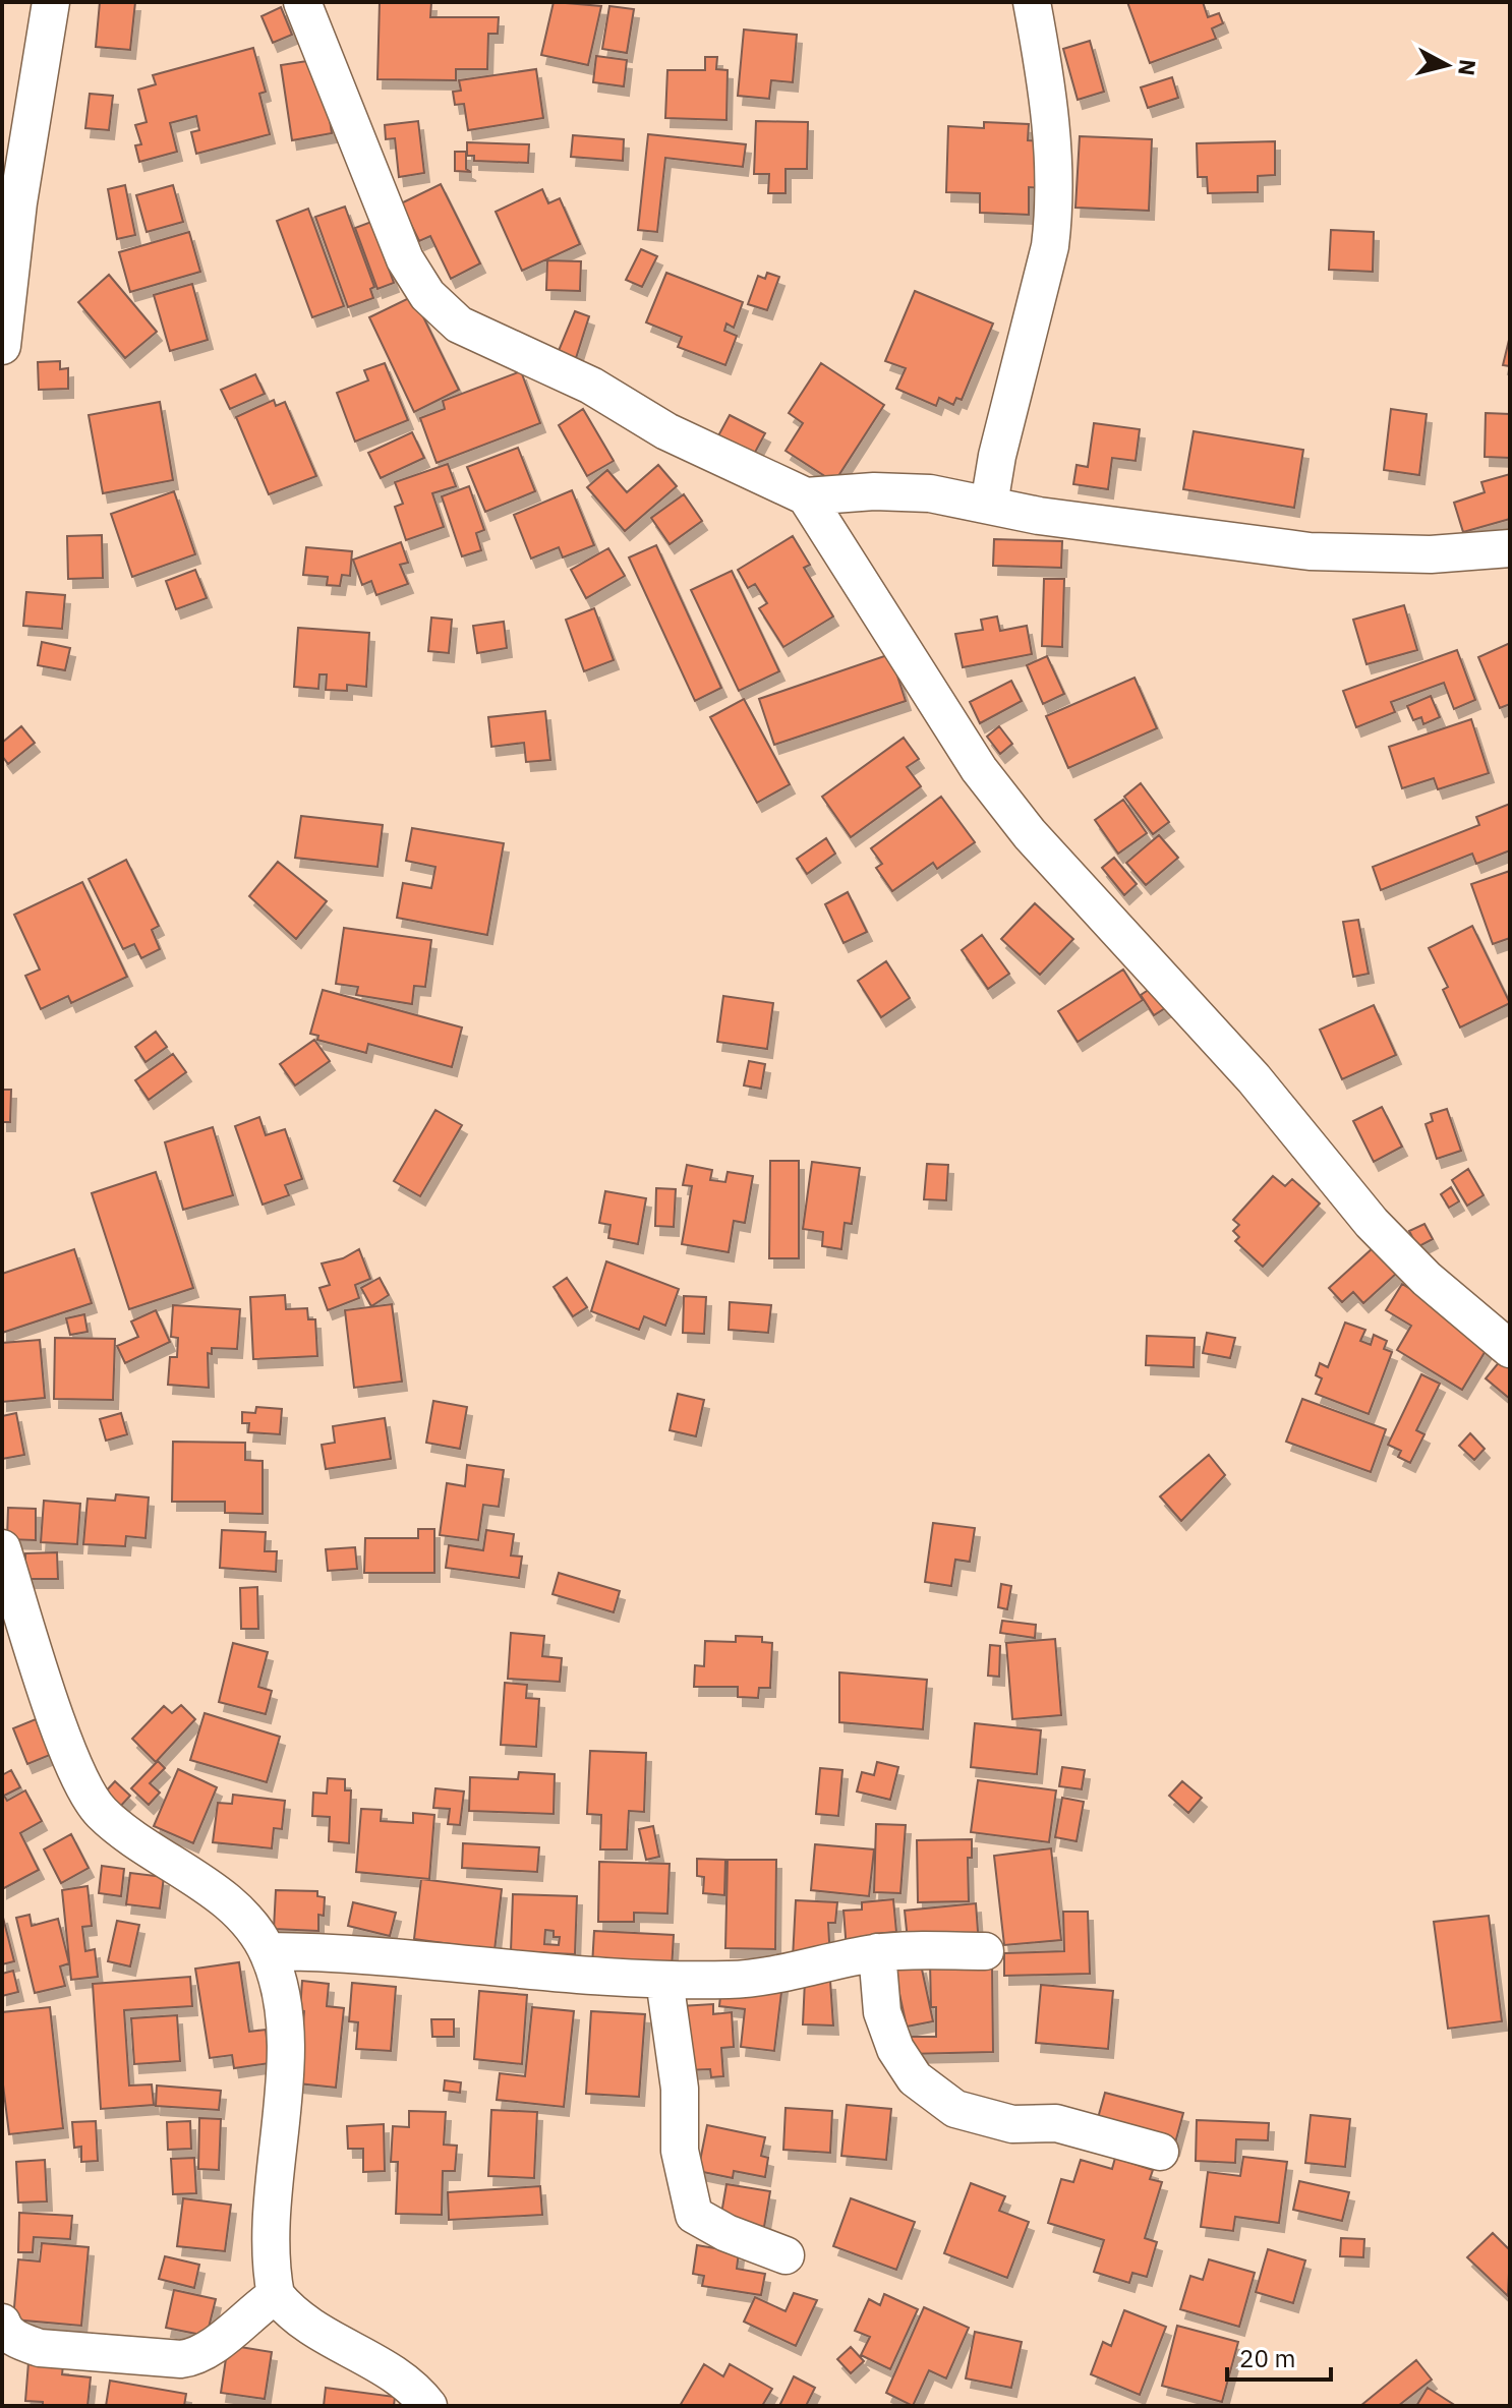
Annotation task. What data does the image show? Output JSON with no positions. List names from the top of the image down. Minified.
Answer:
{"scale_bar":"20 m","north":"right"}
